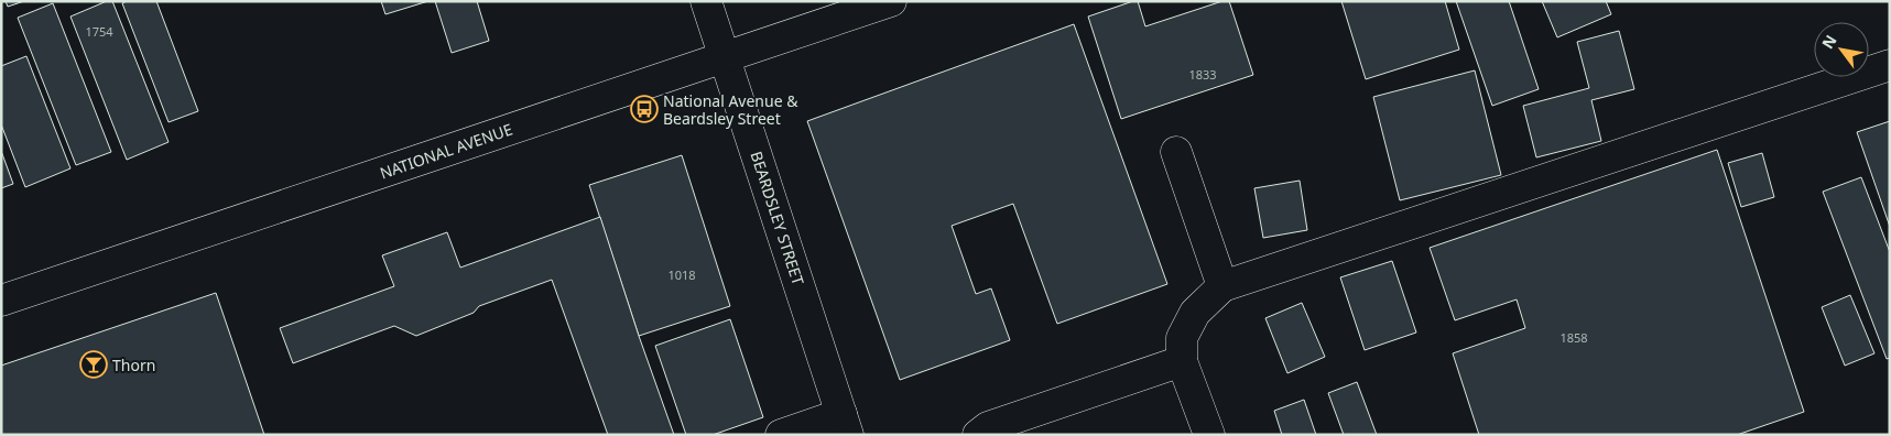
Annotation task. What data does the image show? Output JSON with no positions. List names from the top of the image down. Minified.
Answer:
{"streets":{"main road":["NATIONAL AVENUE","BEARDSLEY STREET"]},"crossings":[["NATIONAL AVENUE","BEARDSLEY STREET"]],"places":{"bus stop":["National Avenue & Beardsley Street"],"bar":["Thorn"]},"house_numbers":["1754","1833","1018","1858"],"north":"top left"}
